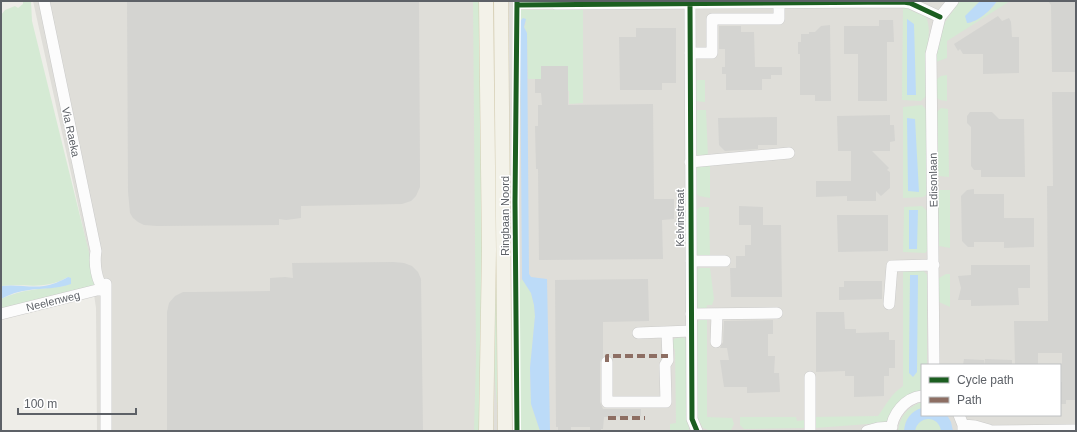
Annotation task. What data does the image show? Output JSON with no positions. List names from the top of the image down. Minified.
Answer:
{"streets":{"main road":["Ringbaan Noord"],"street":["Via Raeka","Edisonlaan","Kelvinstraat","Neelenweg"]},"crossings":[["Via Raeka","Neelenweg"]],"legend":["Cycle path","Path"],"scale_bar":"100 m"}
